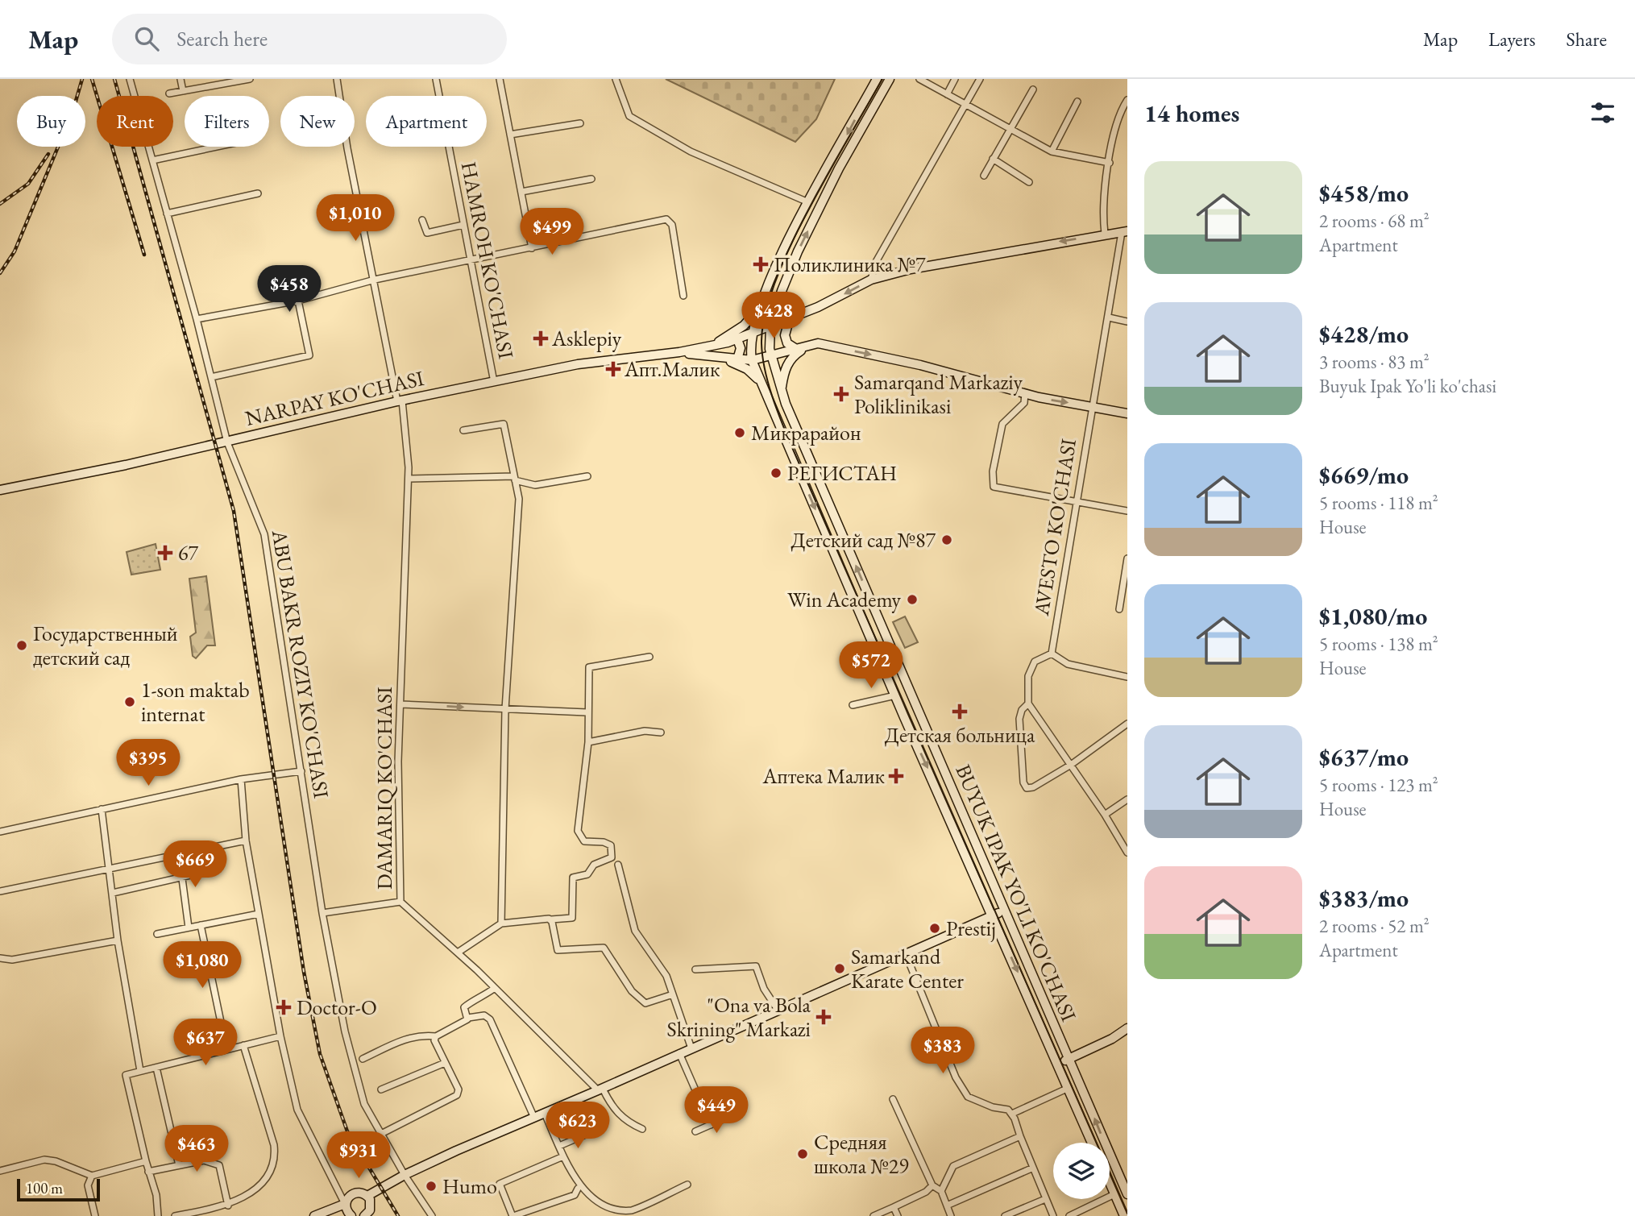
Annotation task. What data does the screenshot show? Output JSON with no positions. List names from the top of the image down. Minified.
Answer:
{"streets":{"main road":["NARPAY KO'CHASI","BUYUK IPAK YO'LI KO'CHASI"],"street":["HAMROH KO'CHASI","AVESTO KO'CHASI","ABU BAKR ROZIY KO'CHASI","DAMARIQ KO'CHASI"]},"crossings":[["HAMROH KO'CHASI","NARPAY KO'CHASI"],["NARPAY KO'CHASI","AVESTO KO'CHASI"],["NARPAY KO'CHASI","ABU BAKR ROZIY KO'CHASI"],["NARPAY KO'CHASI","DAMARIQ KO'CHASI"],["NARPAY KO'CHASI","BUYUK IPAK YO'LI KO'CHASI"]],"places":{"health":["Поликлиника №7","Asklepiy","Апт.Малик","Samarqand Markaziy Poliklinikasi","67","Детская больница","Аптека Малик","Doctor-O","\"Ona va Bola Skrining\" Markazi"],"other":["Микрарайон","РЕГИСТАН","Детский сад №87","Win Academy","Государственный детский сад","1-son maktab internat","Prestij","Samarkand Karate Center","Средняя школа №29","Humo"]},"scale_bar":"100 m","page":{"header":"Map","search":"Search here","nav":["Map","Layers","Share"],"heading":"14 homes","chip":["Buy","Rent","Filters","New","Apartment"],"list":[{"name":"$458/mo","note":"2 rooms · 68 m² · Apartment"},{"name":"$428/mo","note":"3 rooms · 83 m² · Buyuk Ipak Yo'li ko'chasi"},{"name":"$669/mo","note":"5 rooms · 118 m² · House"},{"name":"$1,080/mo","note":"5 rooms · 138 m² · House"},{"name":"$637/mo","note":"5 rooms · 123 m² · House"},{"name":"$383/mo","note":"2 rooms · 52 m² · Apartment"}],"price":["$1,010","$499","$458","$428","$572","$395","$669","$1,080","$637","$383","$449","$623","$463","$931"],"scale":"100 m"}}
